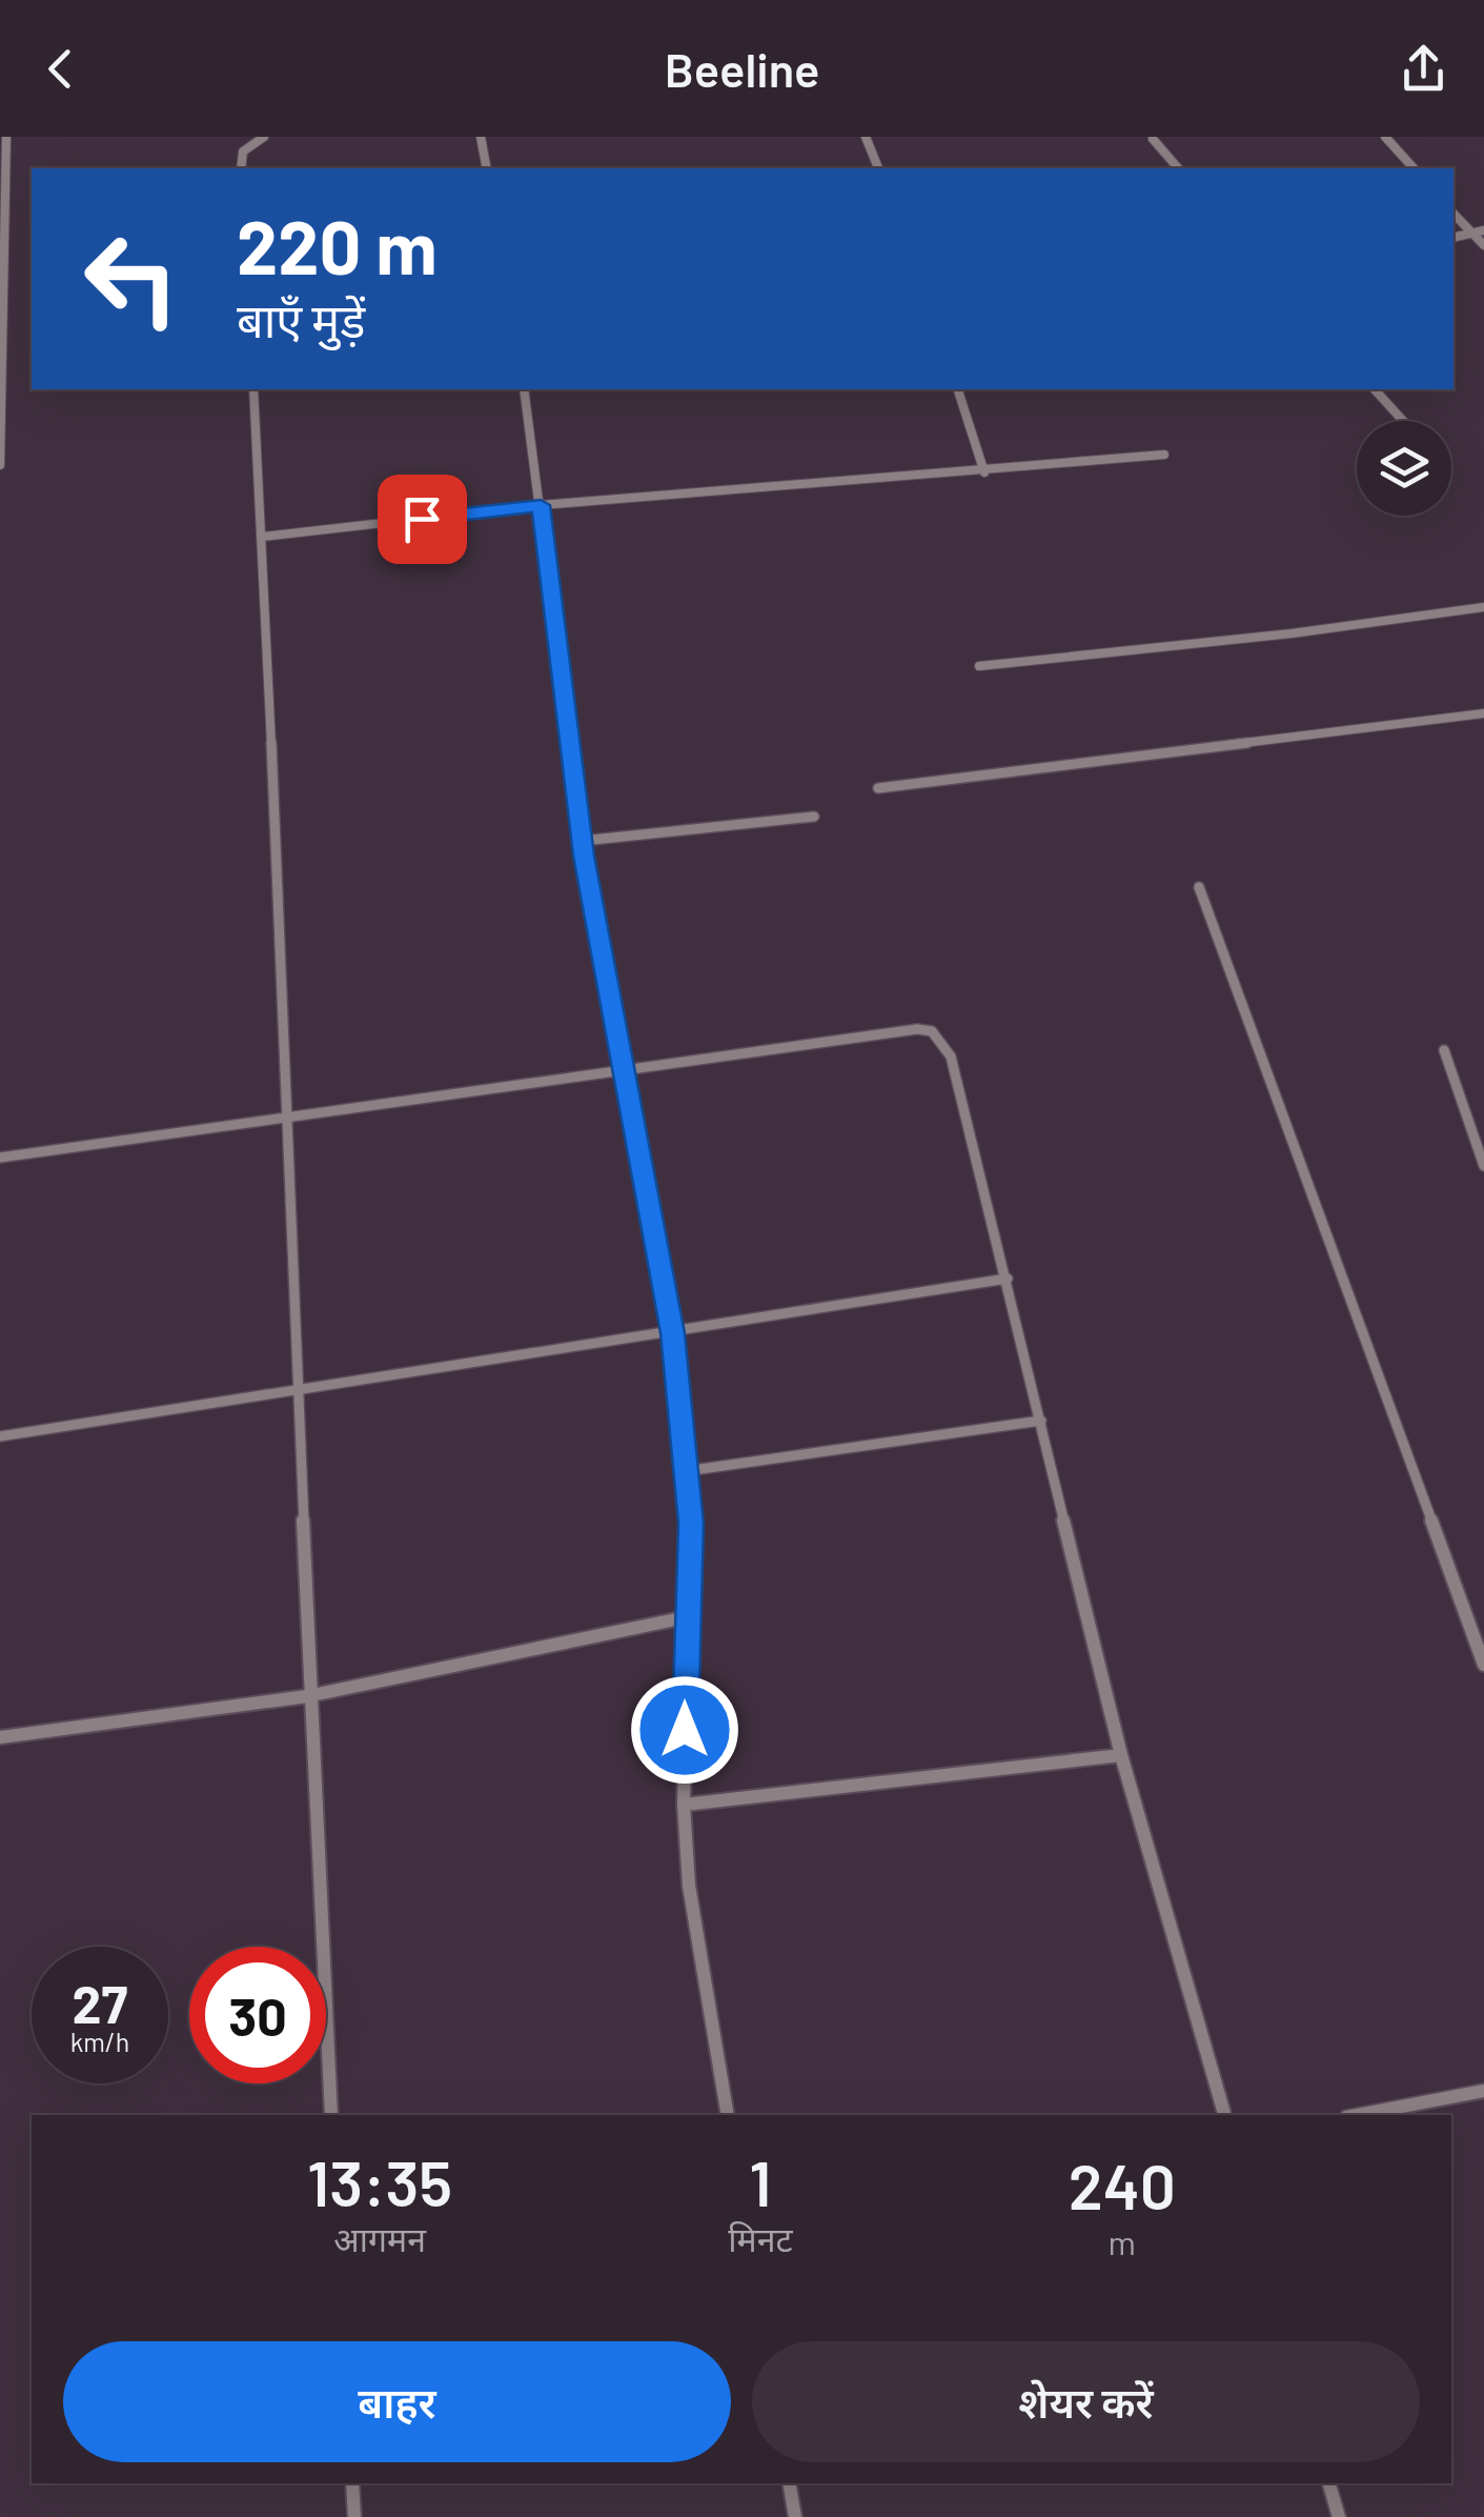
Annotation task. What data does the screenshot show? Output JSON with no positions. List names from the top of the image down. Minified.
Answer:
{"page":{"header":"Beeline","turn":["220 m","बाएँ मुड़ें"],"speed":"27 km/h","limit":"30","eta":["13:35","आगमन","1","मिनट","240","m"],"buttons":["बाहर","शेयर करें"]}}
